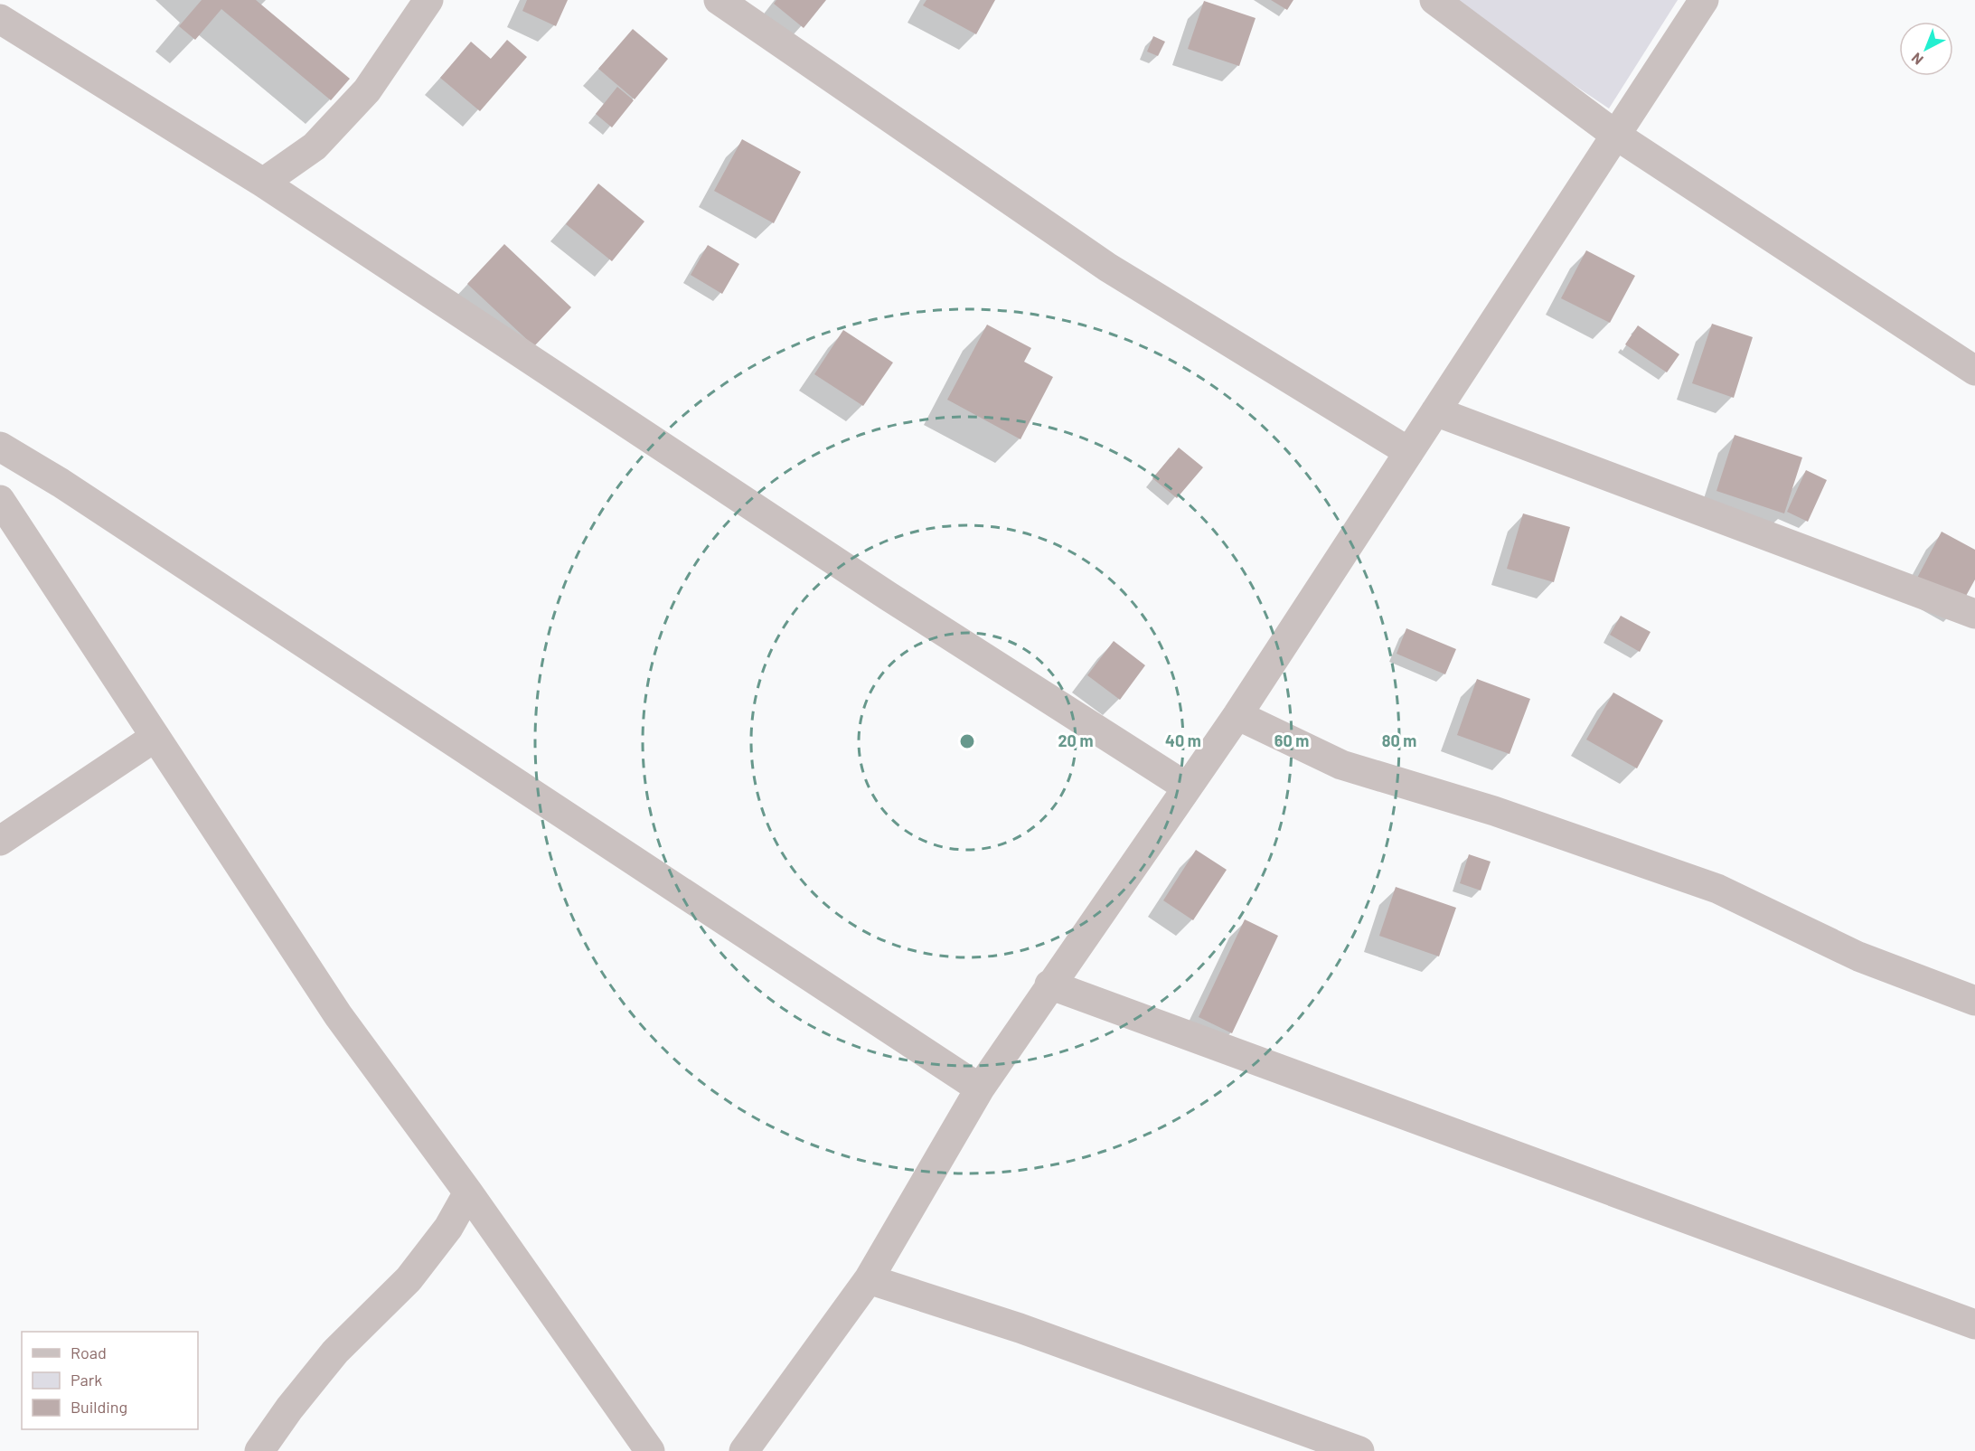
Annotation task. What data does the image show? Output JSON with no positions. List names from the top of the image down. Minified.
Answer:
{"legend":["Road","Park","Building"],"north":"bottom left","rings":["20 m","40 m","60 m","80 m"]}
